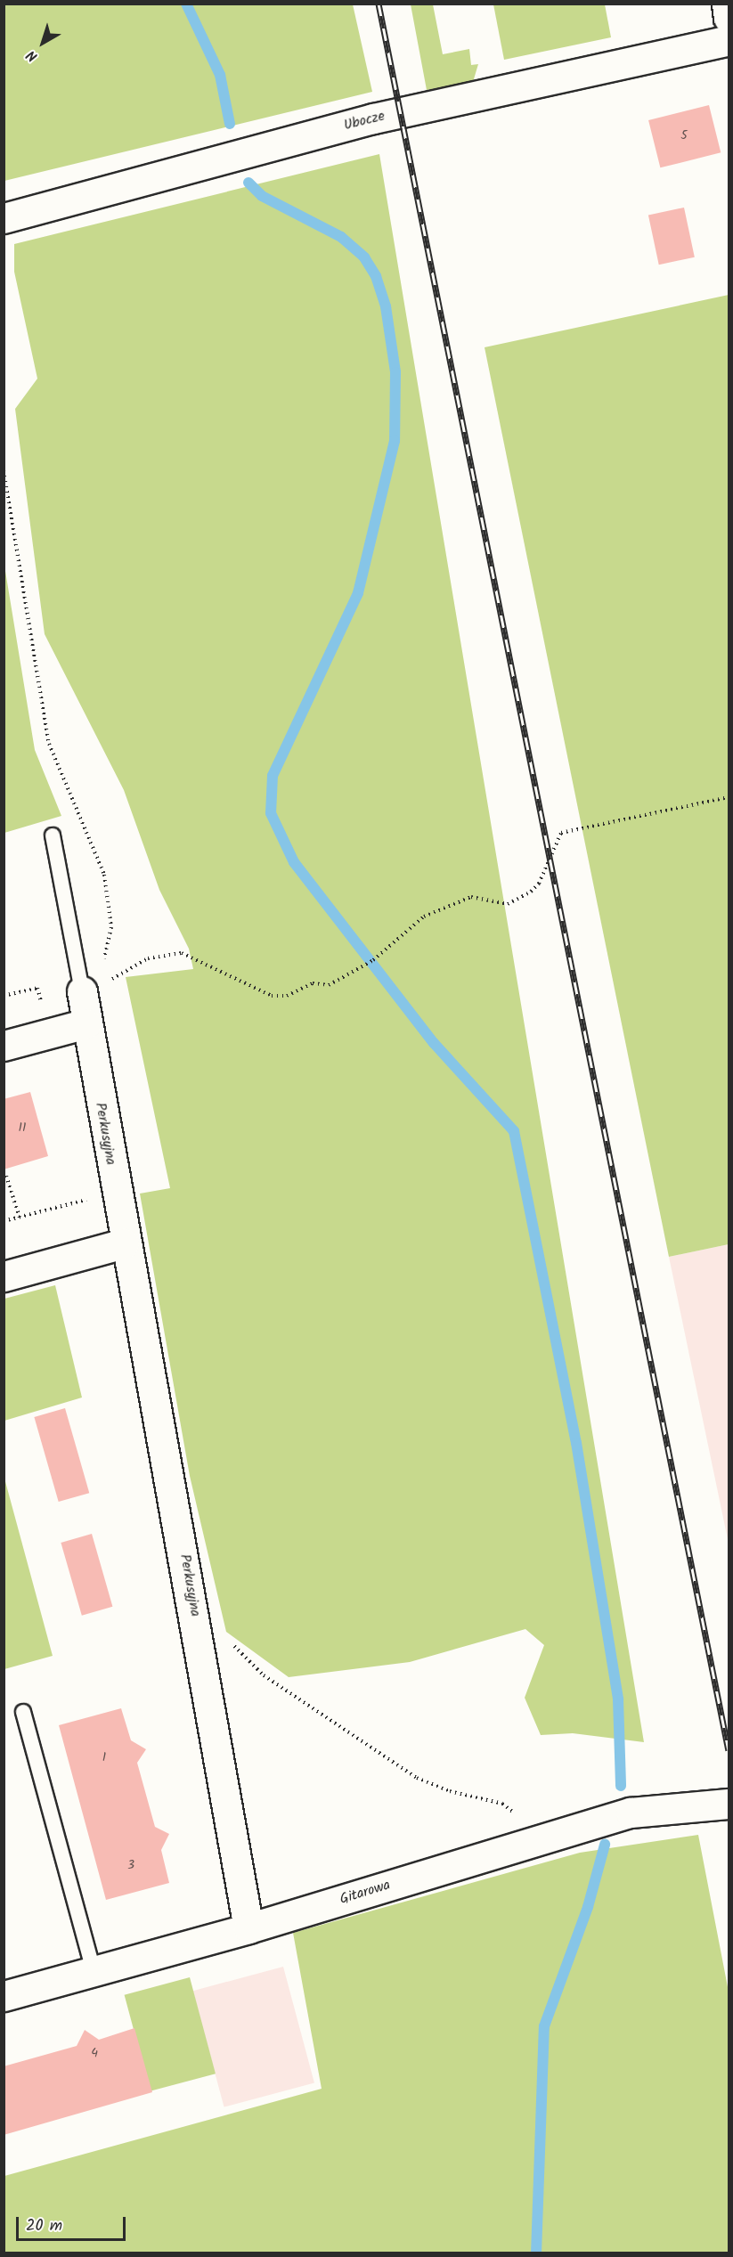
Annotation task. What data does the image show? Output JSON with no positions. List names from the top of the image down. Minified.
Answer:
{"streets":{"street":["Ubocze","Perkusyjna","Gitarowa"]},"crossings":[["Perkusyjna","Gitarowa"]],"house_numbers":["5","11","1","3","4"],"scale_bar":"20 m","north":"bottom left"}
